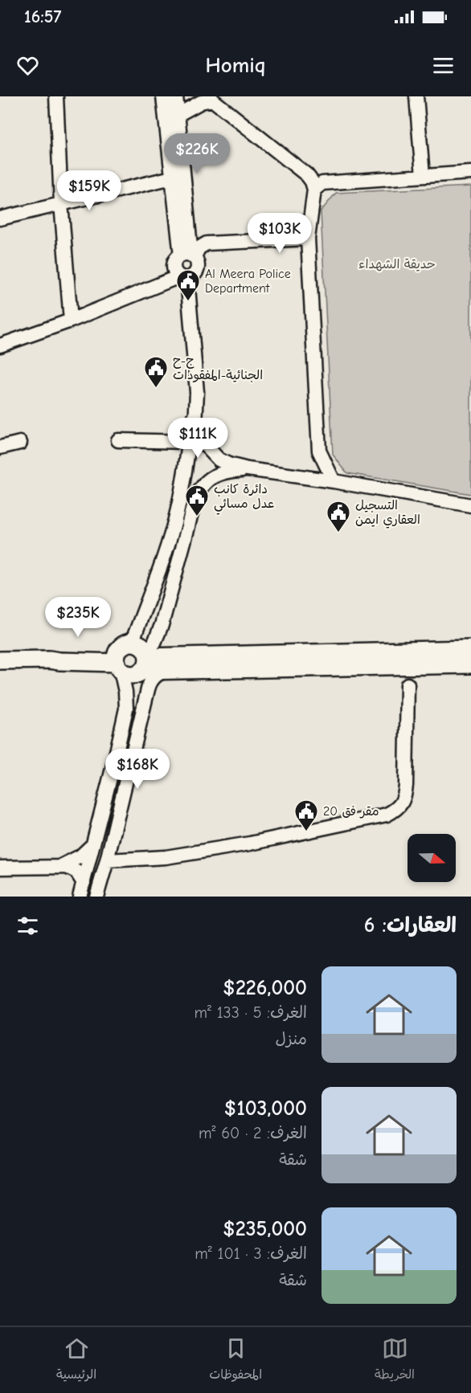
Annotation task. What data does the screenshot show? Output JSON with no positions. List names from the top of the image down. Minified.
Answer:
{"parks":["حديقة الشهداء"],"places":{"public building":["Al Meera Police Department","ج-ح الجنائية-المفقودات","دائرة كانب عدل مسائي","التسجيل العقاري ايمن","مقر فق 20"]},"north":"right","page":{"status":"16:57","header":"Homiq","price":["$226K","$159K","$103K","$111K","$235K","$168K"],"heading":"العقارات: 6","list":[{"name":"$226,000","note":"الغرف: 5 · 133 m² · منزل"},{"name":"$103,000","note":"الغرف: 2 · 60 m² · شقة"},{"name":"$235,000","note":"الغرف: 3 · 101 m² · شقة"}],"tabs":["الخريطة","المحفوظات","الرئيسية"]}}
